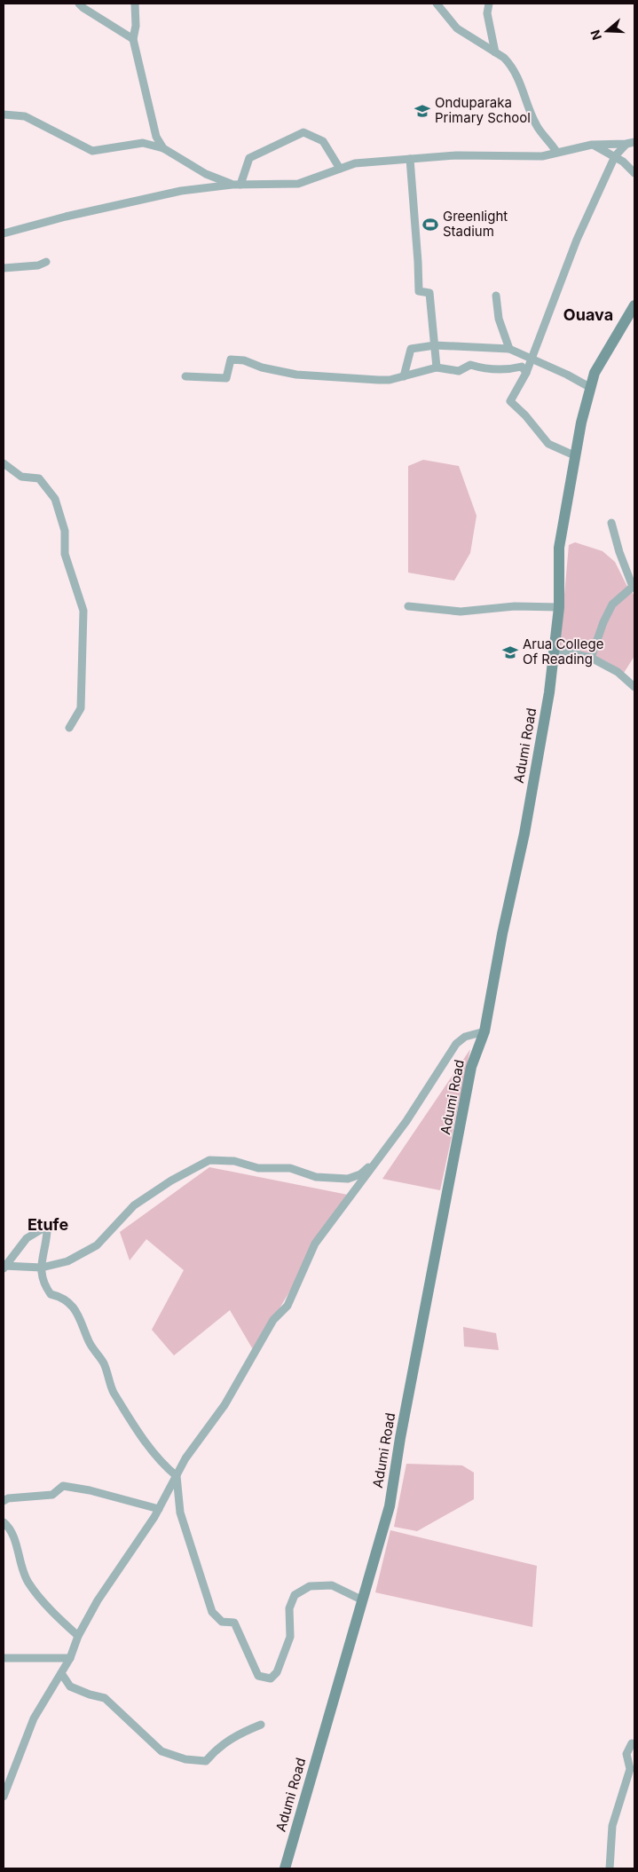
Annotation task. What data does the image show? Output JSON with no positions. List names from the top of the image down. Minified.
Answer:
{"streets":{"main road":["Adumi Road"]},"districts":["Ouava","Etufe"],"places":{"school or university":["Onduparaka Primary School","Arua College Of Reading"],"sports":["Greenlight Stadium"]},"north":"left"}
